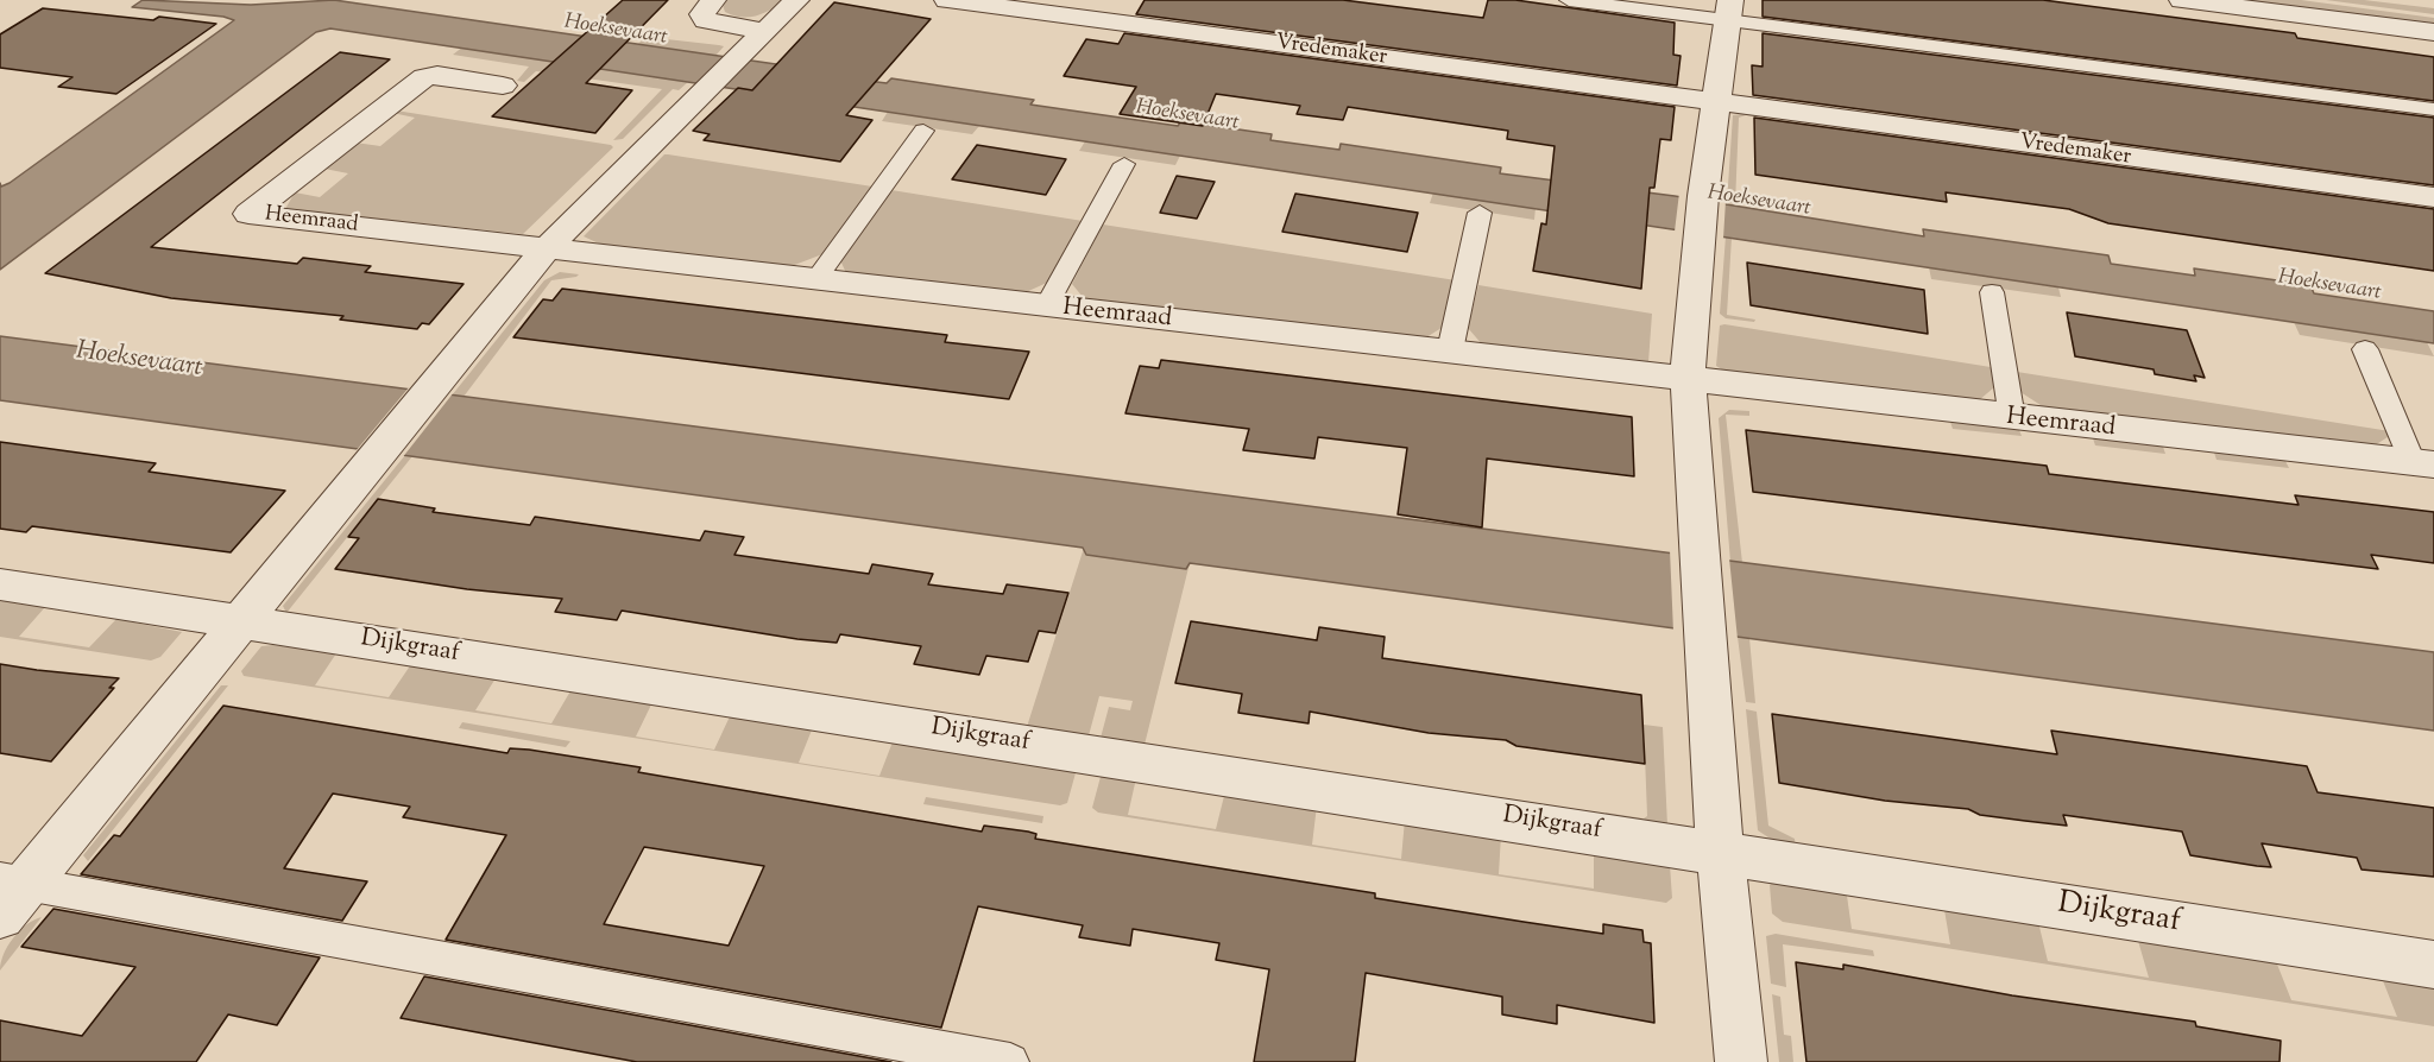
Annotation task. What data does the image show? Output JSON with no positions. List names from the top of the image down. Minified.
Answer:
{"streets":{"street":["Vredemaker","Heemraad","Dijkgraaf"]},"water":["Hoeksevaart"]}
